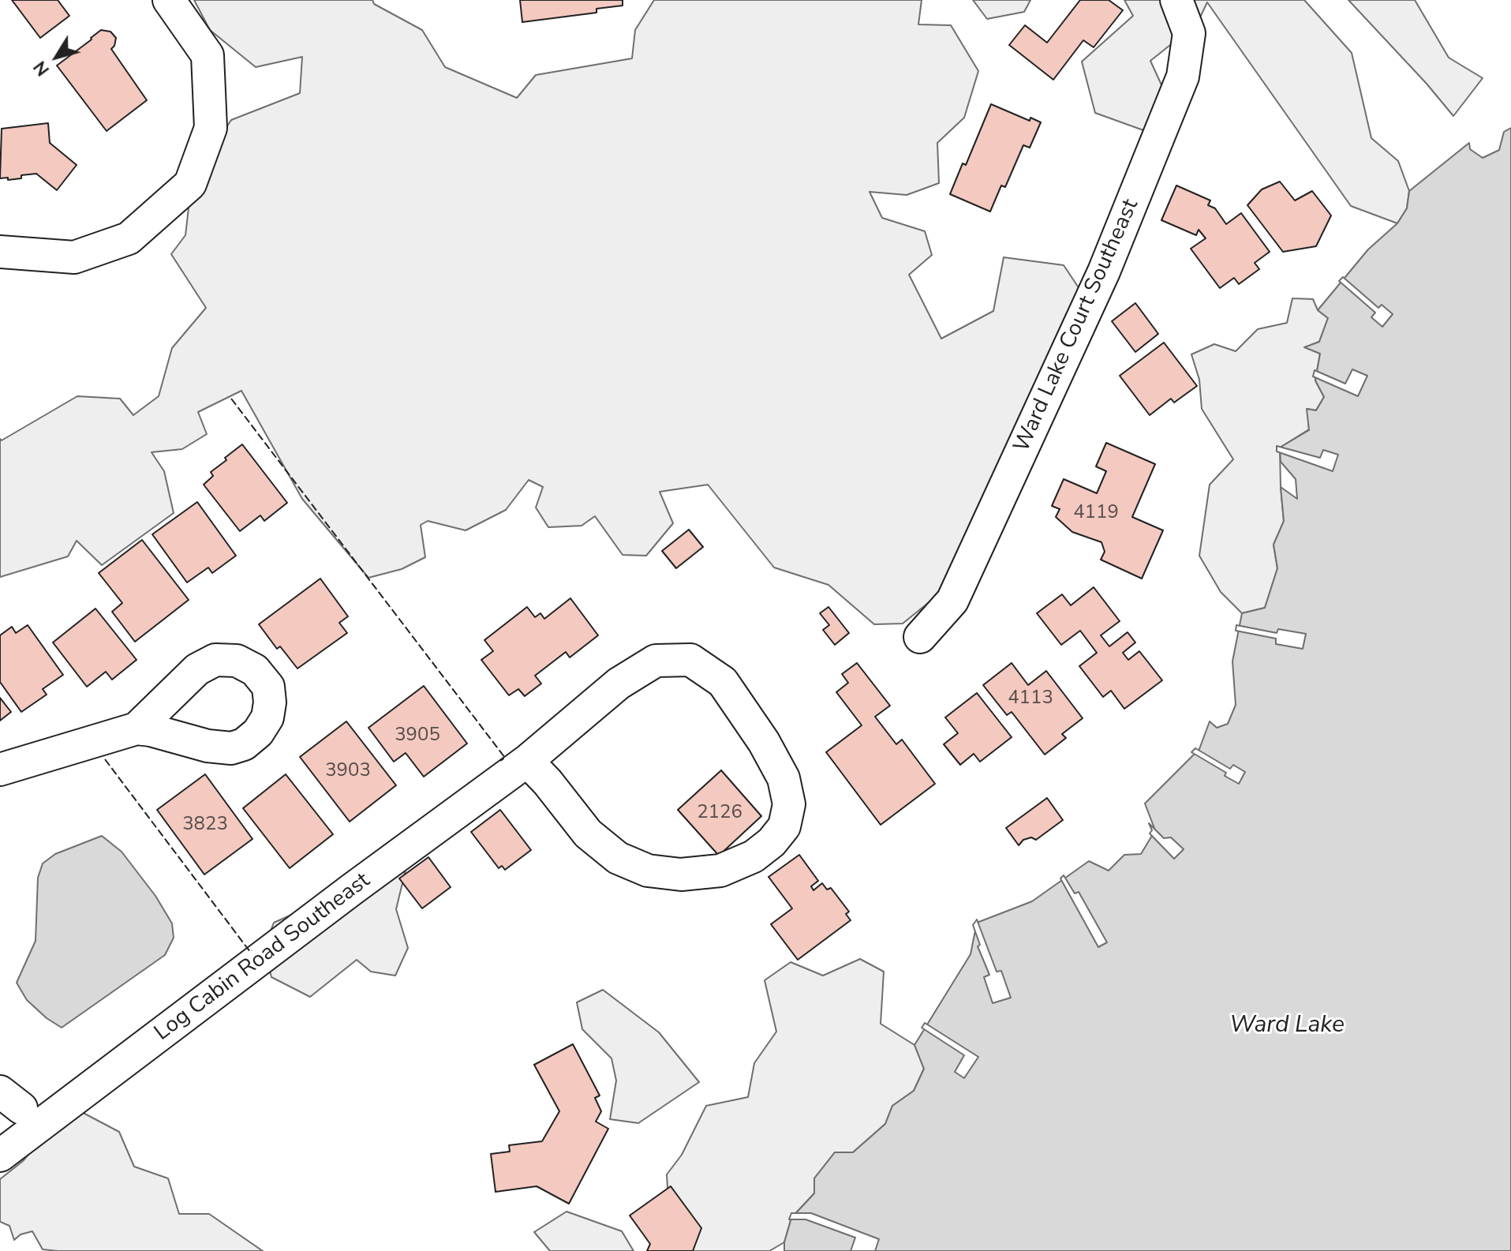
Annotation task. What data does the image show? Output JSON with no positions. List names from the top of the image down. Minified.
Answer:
{"streets":{"street":["Ward Lake Court Southeast","Log Cabin Road Southeast"]},"water":["Ward Lake"],"house_numbers":["4119","4113","3905","3903","2126","3823"],"north":"bottom left"}
